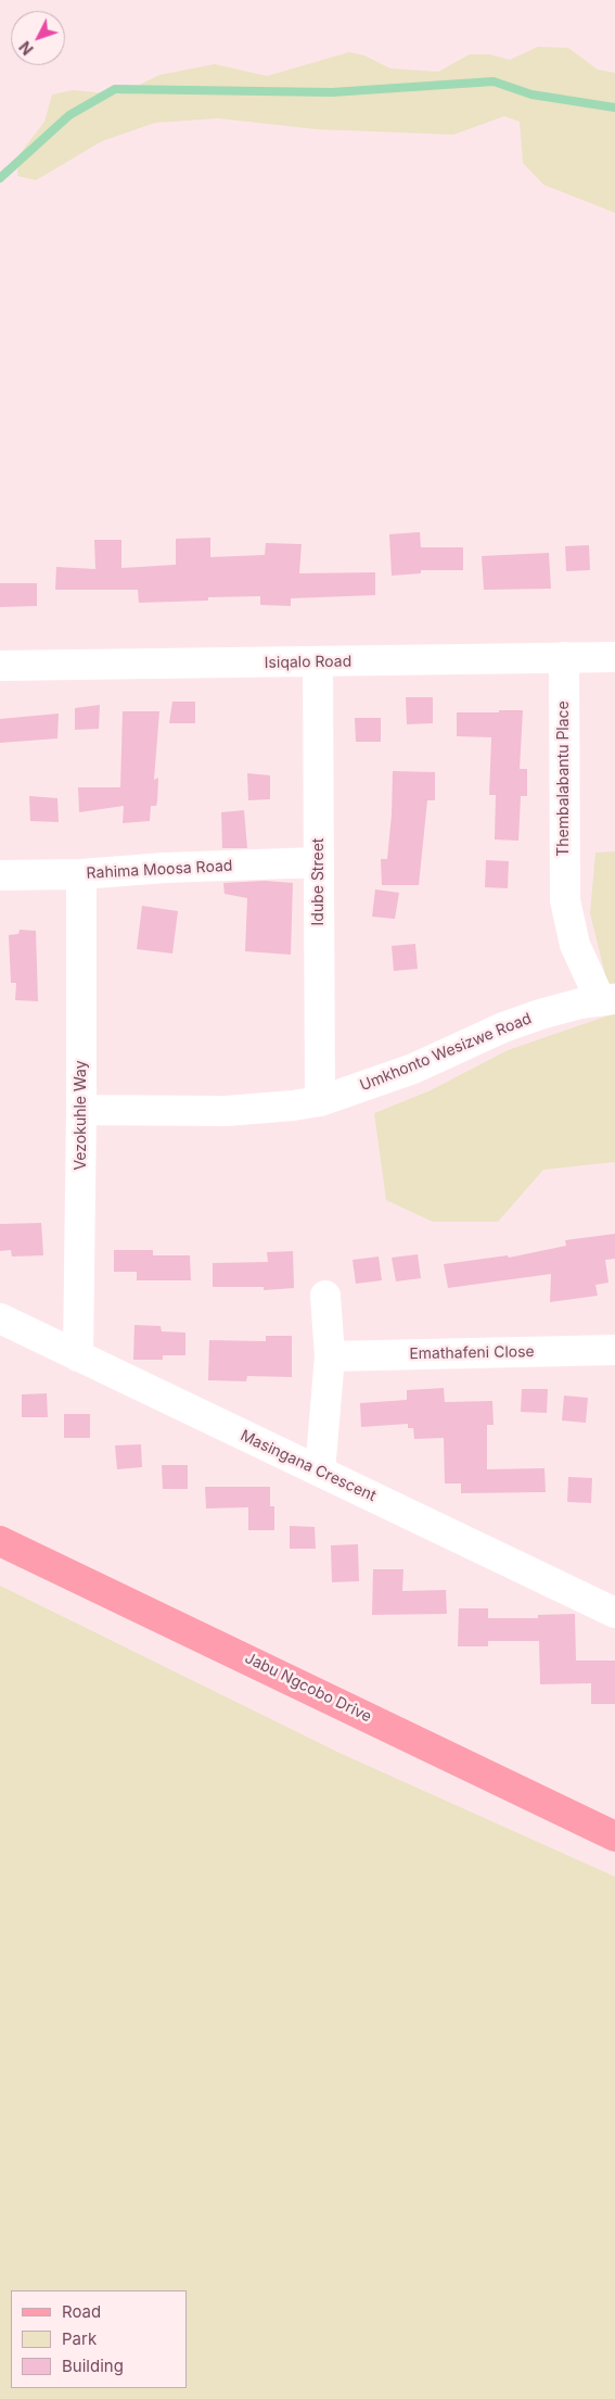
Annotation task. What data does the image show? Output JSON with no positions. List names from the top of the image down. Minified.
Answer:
{"streets":{"main road":["Jabu Ngcobo Drive"],"street":["Isiqalo Road","Thembalabantu Place","Rahima Moosa Road","Idube Street","Umkhonto Wesizwe Road","Vezokuhle Way","Emathafeni Close","Masingana Crescent"]},"crossings":[["Isiqalo Road","Thembalabantu Place"],["Isiqalo Road","Idube Street"],["Thembalabantu Place","Umkhonto Wesizwe Road"],["Rahima Moosa Road","Idube Street"],["Rahima Moosa Road","Vezokuhle Way"],["Idube Street","Umkhonto Wesizwe Road"],["Umkhonto Wesizwe Road","Vezokuhle Way"],["Vezokuhle Way","Masingana Crescent"]],"legend":["Road","Park","Building"],"north":"bottom left"}
